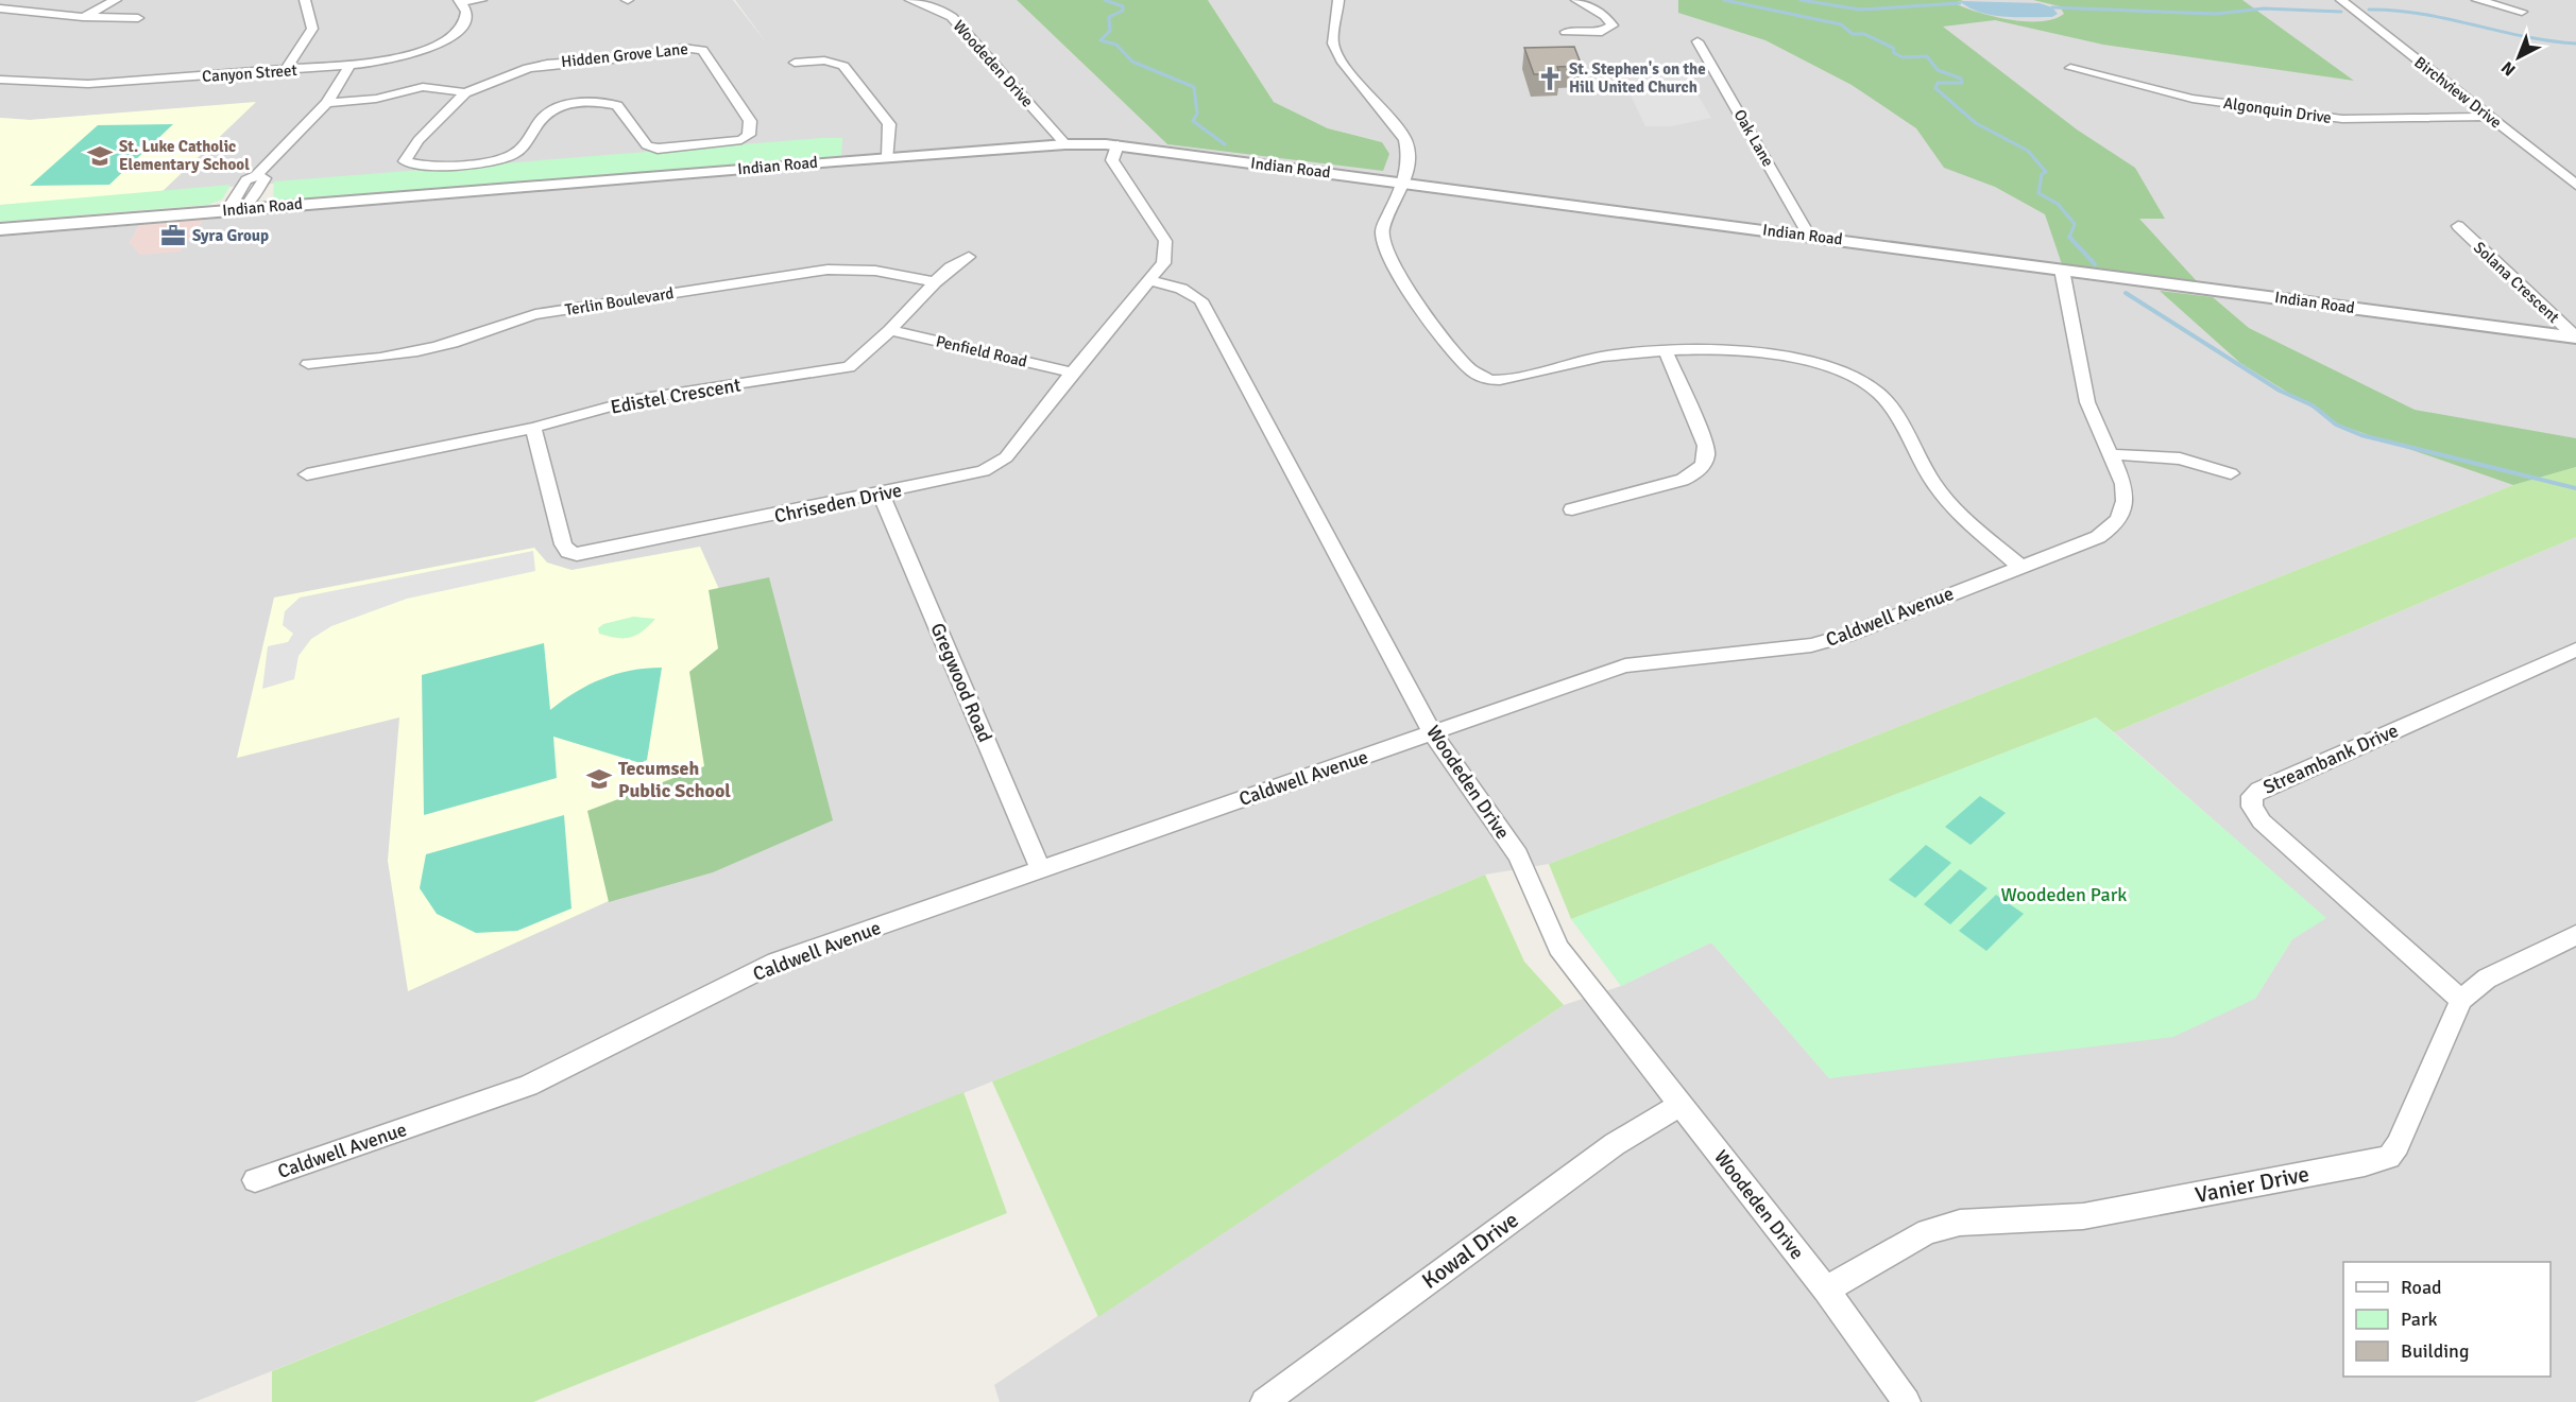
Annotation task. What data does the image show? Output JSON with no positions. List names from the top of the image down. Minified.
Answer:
{"streets":{"street":["Hidden Grove Lane","Woodeden Drive","Canyon Street","Birchview Drive","Algonquin Drive","Oak Lane","Indian Road","Solana Crescent","Terlin Boulevard","Penfield Road","Edistel Crescent","Chriseden Drive","Caldwell Avenue","Gregwood Road","Streambank Drive","Vanier Drive","Kowal Drive"]},"crossings":[["Woodeden Drive","Indian Road"],["Woodeden Drive","Chriseden Drive"],["Woodeden Drive","Caldwell Avenue"],["Woodeden Drive","Vanier Drive"],["Woodeden Drive","Kowal Drive"],["Birchview Drive","Algonquin Drive"],["Oak Lane","Indian Road"],["Indian Road","Solana Crescent"],["Indian Road","Caldwell Avenue"],["Terlin Boulevard","Edistel Crescent"],["Penfield Road","Edistel Crescent"],["Penfield Road","Chriseden Drive"],["Edistel Crescent","Chriseden Drive"],["Chriseden Drive","Gregwood Road"],["Caldwell Avenue","Gregwood Road"],["Streambank Drive","Vanier Drive"]],"parks":["Woodeden Park"],"places":{"church":["St. Stephen's on the Hill United Church"],"school or university":["St. Luke Catholic Elementary School","Tecumseh Public School"],"office":["Syra Group"]},"legend":["Road","Park","Building"],"north":"bottom left"}
